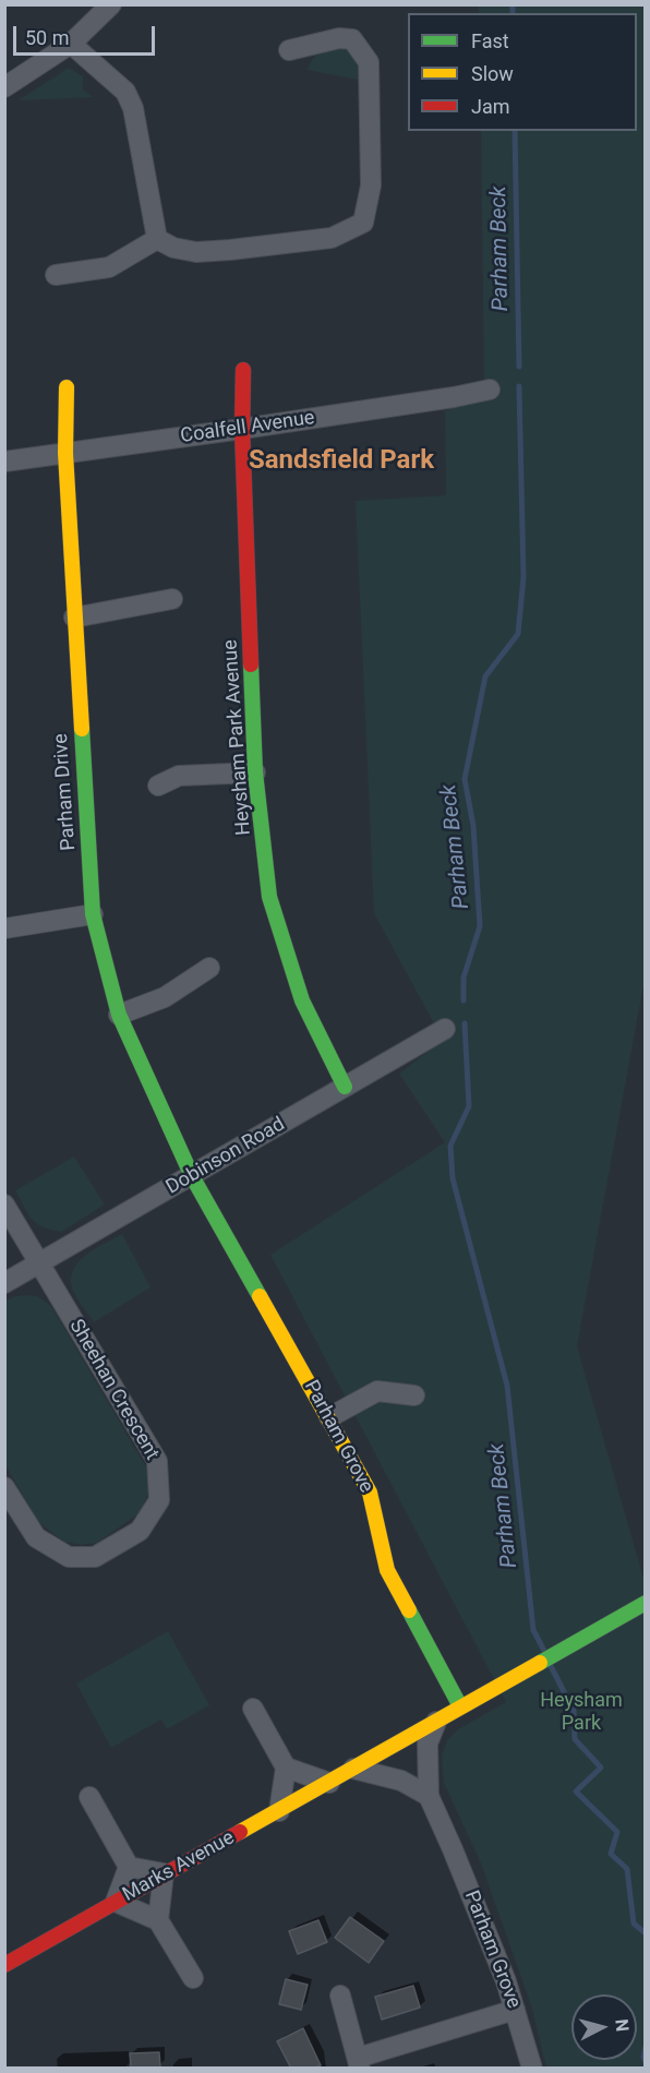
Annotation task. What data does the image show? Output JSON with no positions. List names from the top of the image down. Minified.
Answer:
{"streets":{"street":["Coalfell Avenue","Heysham Park Avenue","Parham Drive","Dobinson Road","Sheehan Crescent","Parham Grove","Marks Avenue"]},"crossings":[["Coalfell Avenue","Heysham Park Avenue"],["Coalfell Avenue","Parham Drive"],["Heysham Park Avenue","Dobinson Road"],["Parham Drive","Dobinson Road"],["Parham Drive","Parham Grove"],["Dobinson Road","Sheehan Crescent"],["Dobinson Road","Parham Grove"],["Parham Grove","Marks Avenue"]],"districts":["Sandsfield Park"],"water":["Parham Beck"],"parks":["Heysham Park"],"legend":["Fast","Slow","Jam"],"scale_bar":"50 m","north":"right"}
